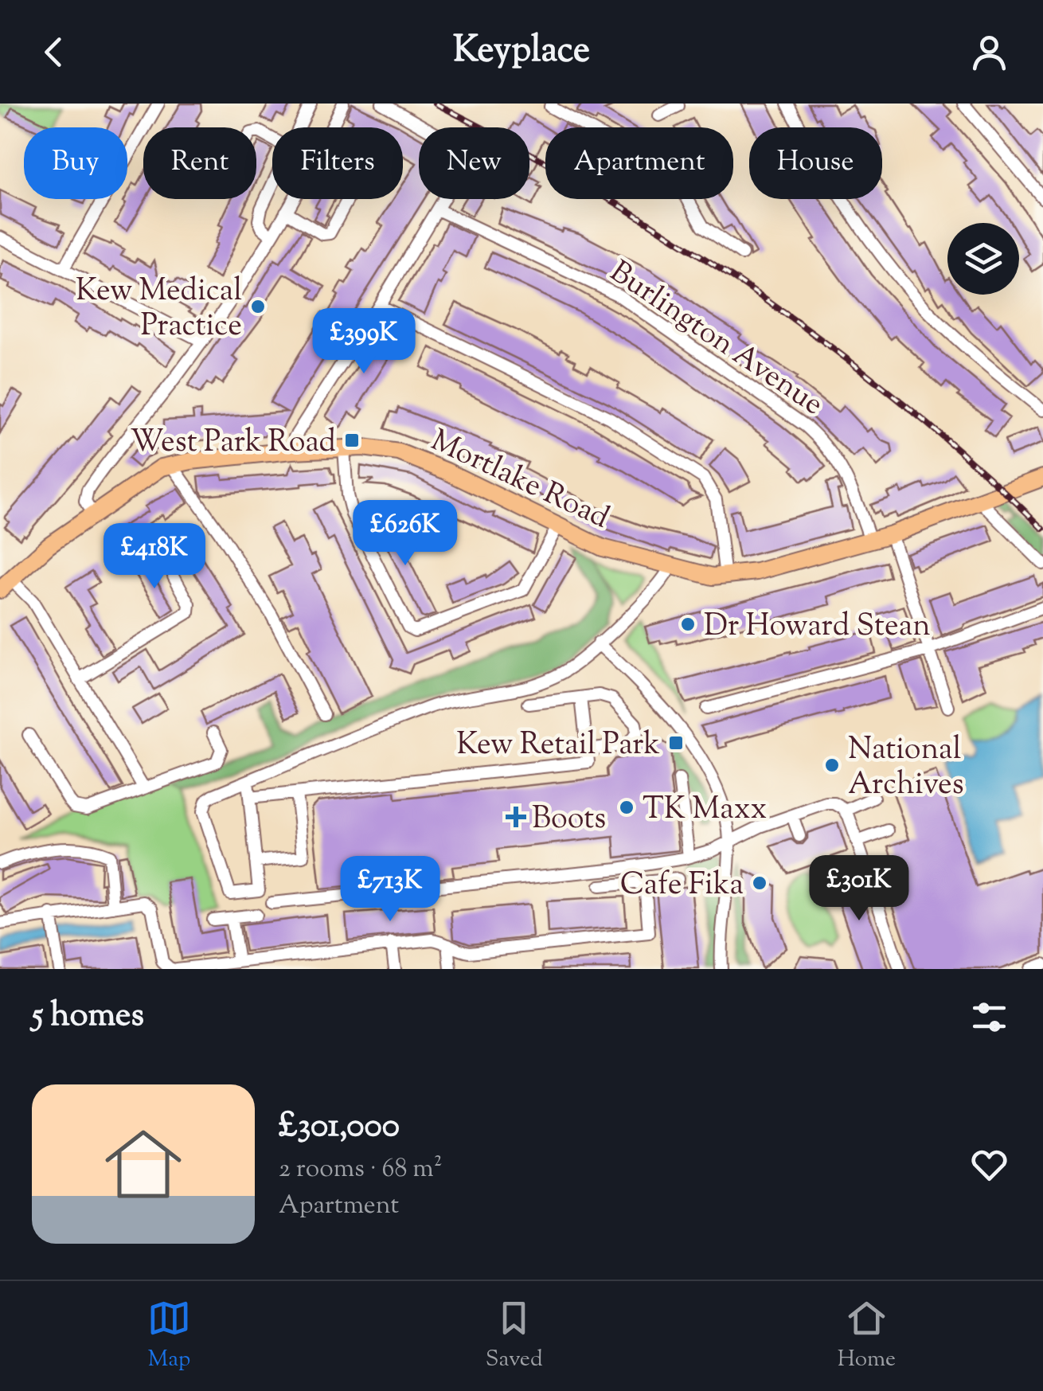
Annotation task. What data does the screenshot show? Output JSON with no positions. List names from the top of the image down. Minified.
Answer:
{"streets":{"highway":["Mortlake Road"],"street":["Burlington Avenue"]},"crossings":[["Burlington Avenue","Mortlake Road"]],"places":{"other":["Kew Medical Practice","Dr Howard Stean","National Archives","TK Maxx","Cafe Fika"],"transit":["West Park Road","Kew Retail Park"],"health":["Boots"]},"page":{"header":"Keyplace","chip":["Buy","Rent","Filters","New","Apartment","House"],"price":["£399K","£626K","£418K","£301K","£713K"],"heading":"5 homes","list":[{"name":"£301,000","note":"2 rooms · 68 m² · Apartment"}],"tabs":["Map","Saved","Home"]}}
